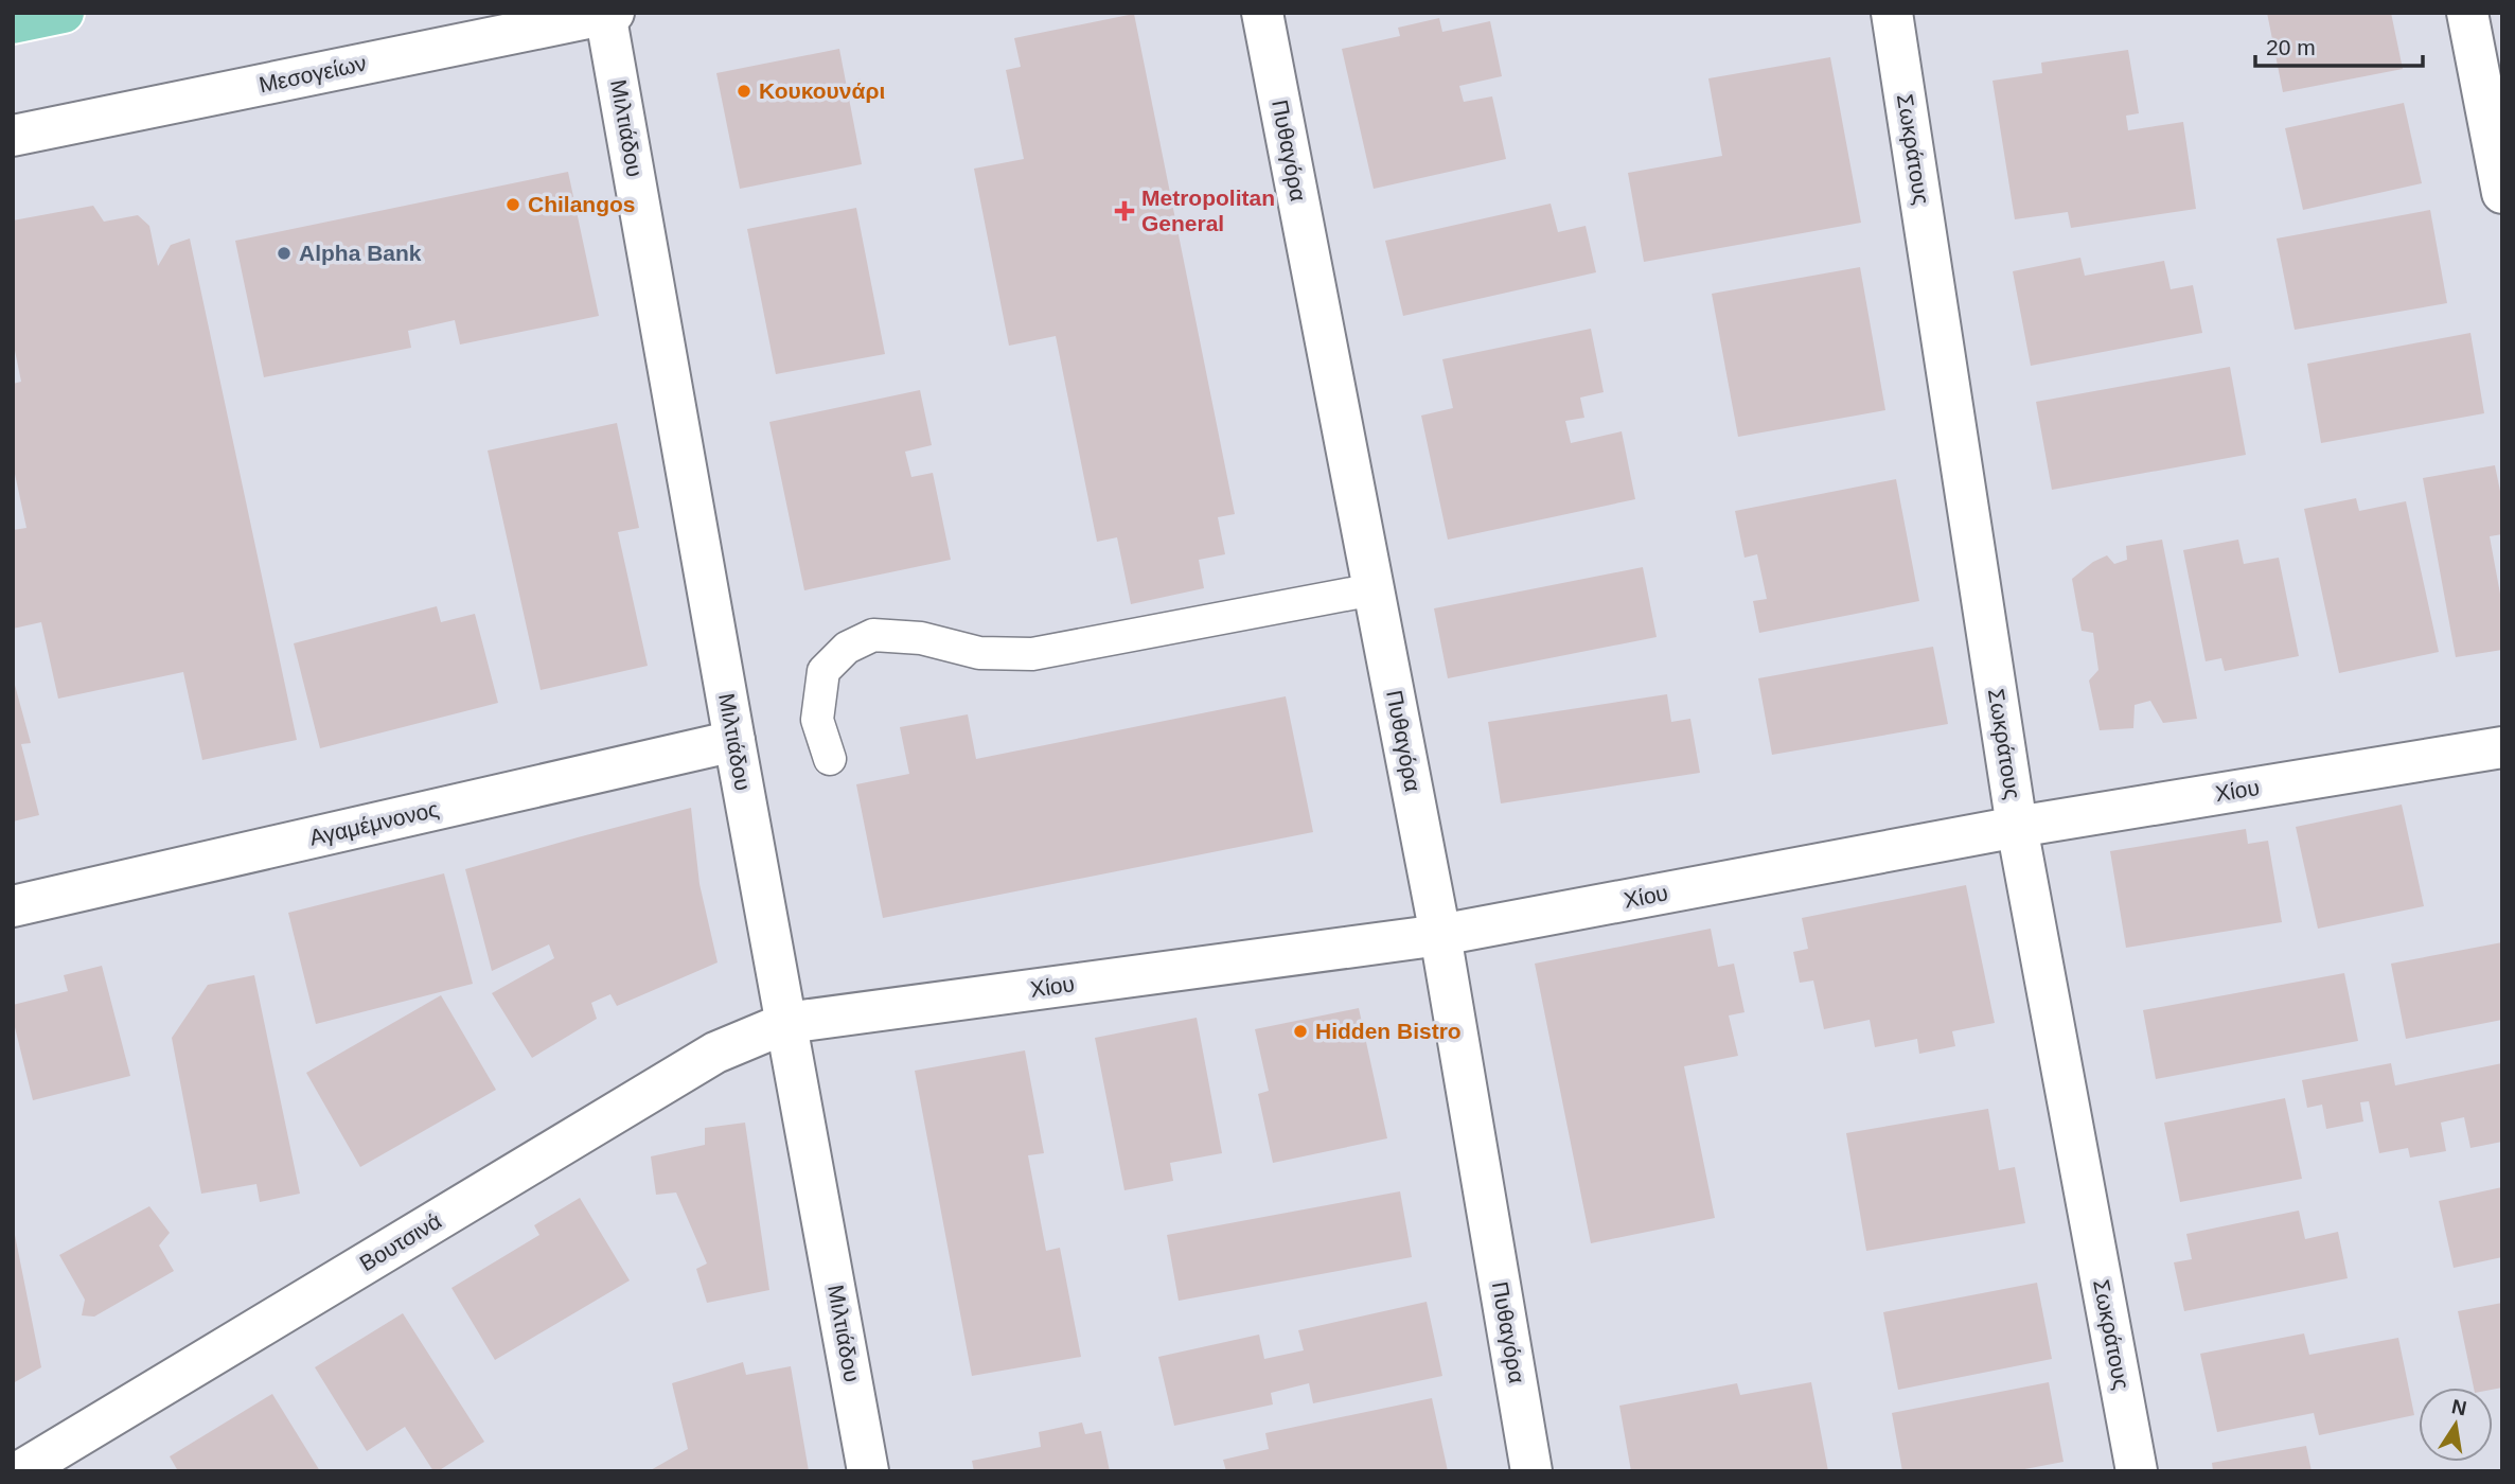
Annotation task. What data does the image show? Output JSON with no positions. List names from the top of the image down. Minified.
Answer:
{"streets":{"street":["Μεσογείων","Μιλτιάδου","Σωκράτους","Πυθαγόρα","Χίου","Αγαμέμνονος","Βουτσινά"]},"crossings":[["Μεσογείων","Μιλτιάδου"],["Μιλτιάδου","Χίου"],["Μιλτιάδου","Αγαμέμνονος"],["Μιλτιάδου","Βουτσινά"],["Σωκράτους","Χίου"],["Πυθαγόρα","Χίου"],["Χίου","Βουτσινά"]],"places":{"other":["Κουκουνάρι","Chilangos","Alpha Bank","Hidden Bistro"],"health":["Metropolitan General"]},"scale_bar":"20 m","north":"top"}
